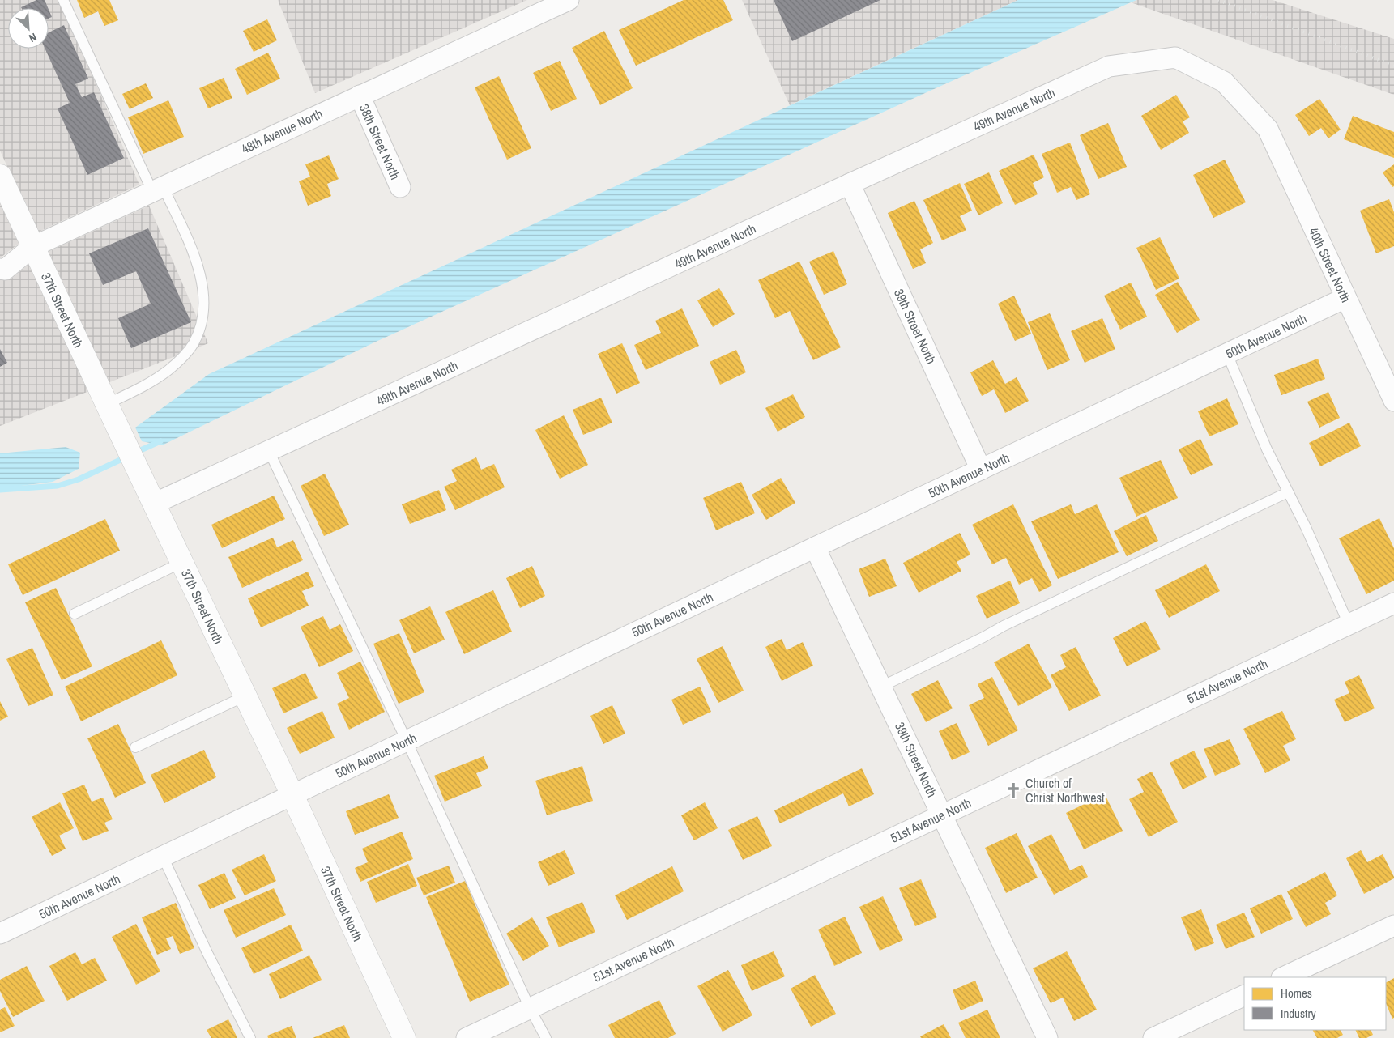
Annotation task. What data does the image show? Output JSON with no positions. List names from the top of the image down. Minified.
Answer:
{"streets":{"street":["49th Avenue North","48th Avenue North","38th Street North","40th Street North","37th Street North","39th Street North","50th Avenue North","51st Avenue North"]},"crossings":[["49th Avenue North","40th Street North"],["49th Avenue North","37th Street North"],["49th Avenue North","39th Street North"],["48th Avenue North","38th Street North"],["48th Avenue North","37th Street North"],["40th Street North","50th Avenue North"],["37th Street North","50th Avenue North"],["39th Street North","50th Avenue North"],["39th Street North","51st Avenue North"]],"places":{"church":["Church of Christ Northwest"]},"legend":["Homes","Industry"],"north":"bottom right"}
